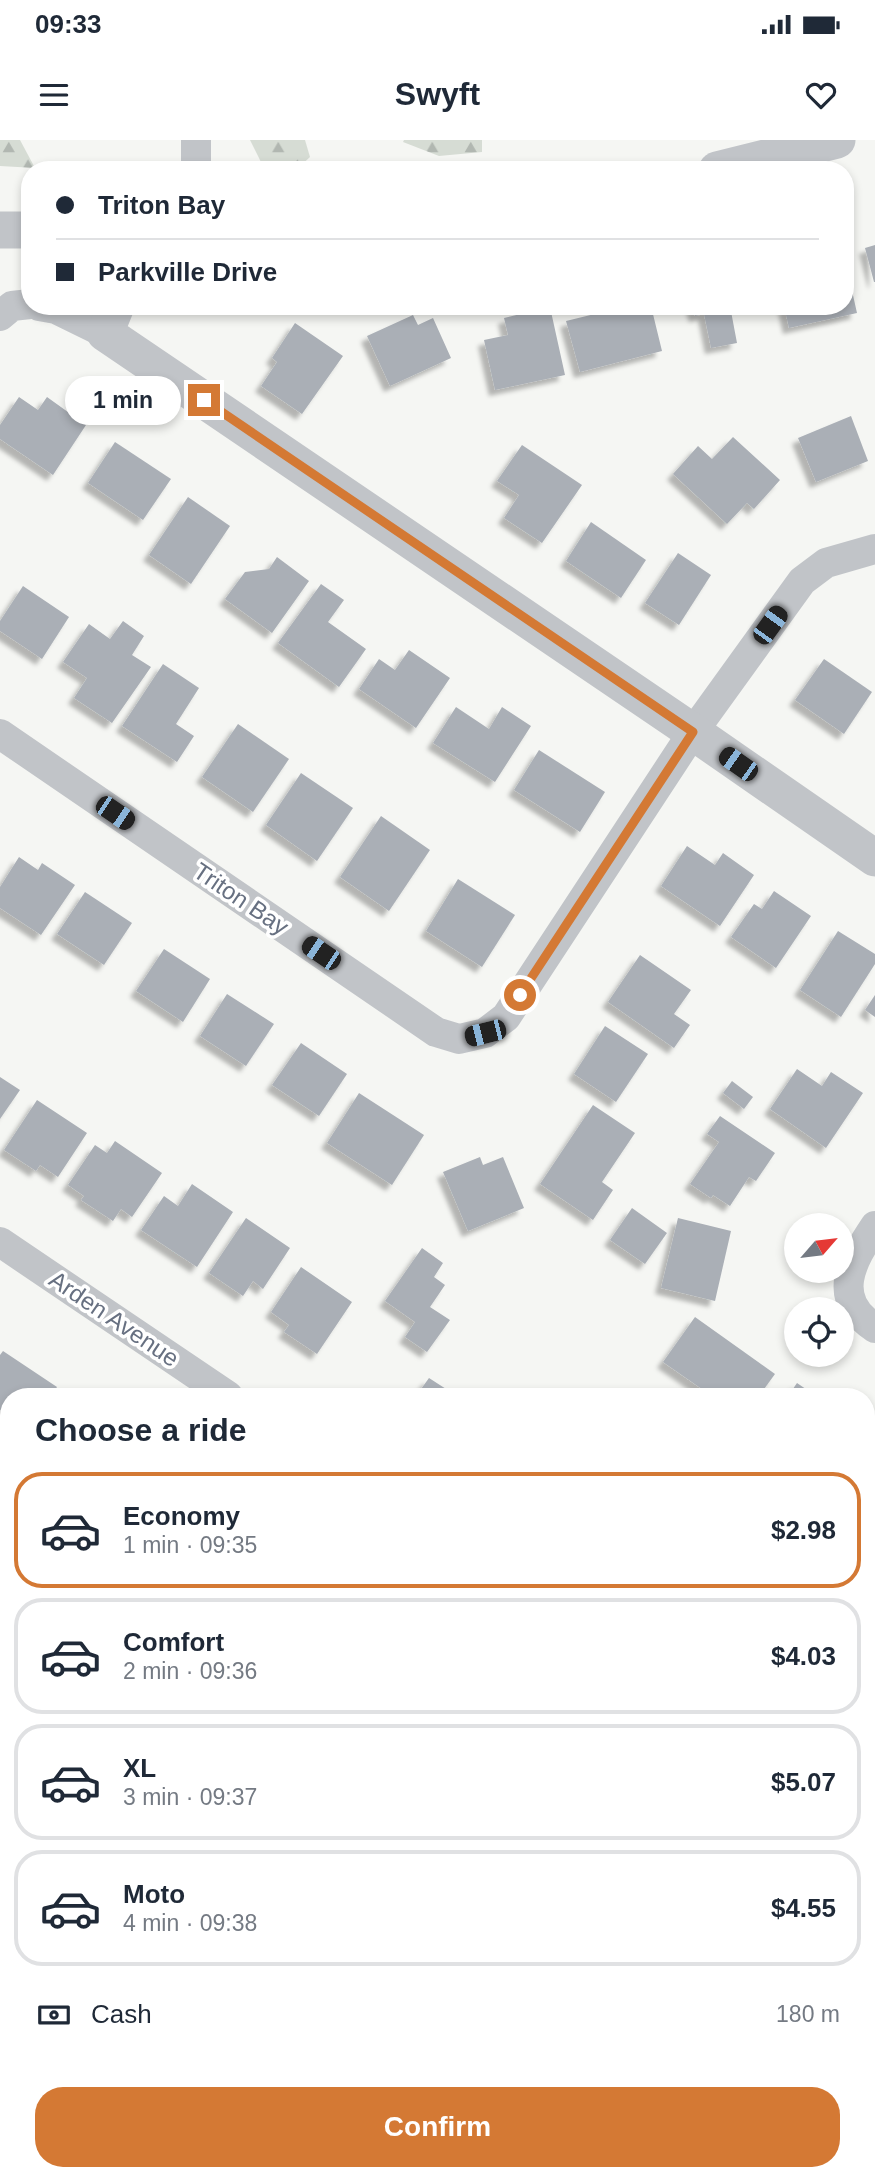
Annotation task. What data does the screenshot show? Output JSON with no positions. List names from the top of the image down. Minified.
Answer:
{"streets":{"street":["Triton Bay","Arden Avenue"]},"north":"top right","page":{"status":"09:33","header":"Swyft","banner":["Triton Bay","Parkville Drive"],"bubble":"1 min","heading":"Choose a ride","list":[{"name":"Economy","note":"1 min · 09:35","value":"$2.98"},{"name":"Comfort","note":"2 min · 09:36","value":"$4.03"},{"name":"XL","note":"3 min · 09:37","value":"$5.07"},{"name":"Moto","note":"4 min · 09:38","value":"$4.55"}],"pay":["Cash","180 m"],"buttons":"Confirm"}}
